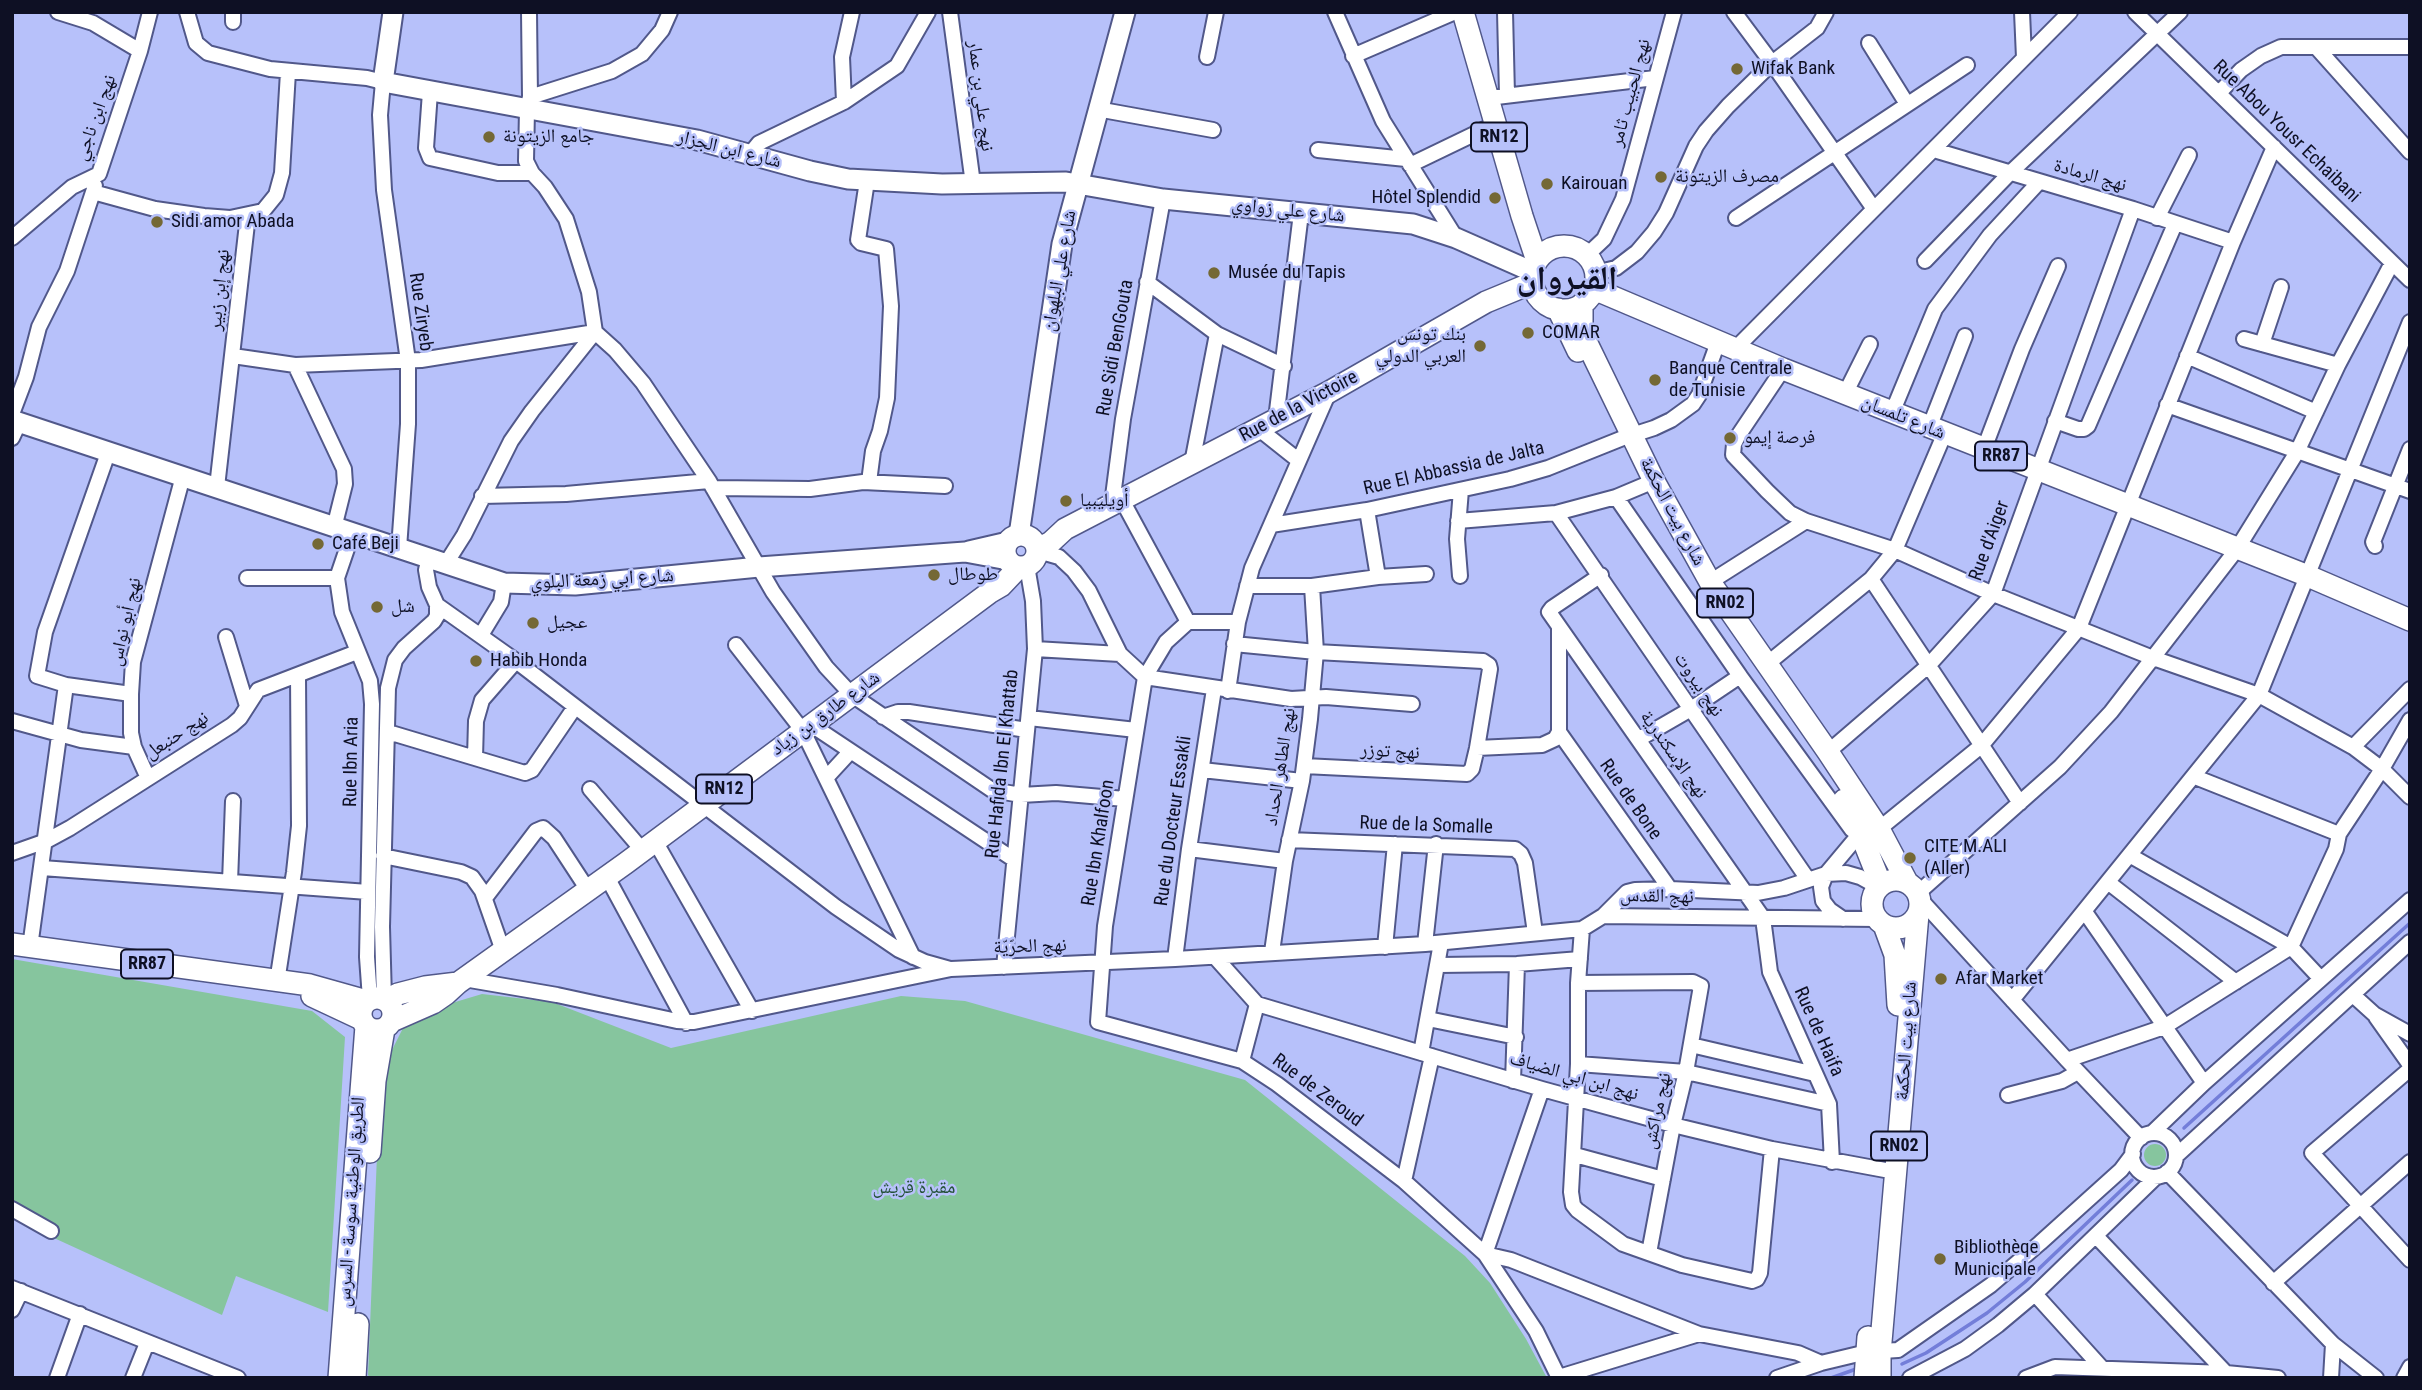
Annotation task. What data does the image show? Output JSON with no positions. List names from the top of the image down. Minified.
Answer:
{"streets":{"main road":["RN12","Rue de la Victoire","شارع تلمسان","RR87","شارع بيت الحكمة","RN02","شارع طارق بن زياد","الطريق الوطنية سوسة - السرس"],"street":["نهج الحبيب ثامر","نهج علي بن عمار","نهج ابن ناجي","Rue Abou Yousr Echaibani","شارع ابن الجزار","نهج الرمادة","شارع علي زواوي","شارع علي البلهوان","نهج إبن زبير","Rue Ziryeb","Rue Sidi BenGouta","Rue El Abbassia de Jalta","Rue d'Aiger","شارع ابي زمعة البلوي","نهج أبو نواس","نهج بيروت","نهج حنبعل","نهج توزر","نهج الإسكندرية","Rue Ibn Aria","Rue Hafida Ibn El Khattab","نهج الطاهر الحداد","Rue de Bone","Rue du Docteur Essakli","Rue de la Somalle","Rue Ibn Khalfoon","نهج القدس","نهج الحرّيّة","Rue de Haifa","نهج ابن ابي الضياف","Rue de Zeroud","نهج مراكش"]},"crossings":[["نهج الحبيب ثامر","RN12"],["نهج الحبيب ثامر","شارع علي زواوي"],["نهج الحبيب ثامر","Rue de la Victoire"],["نهج الحبيب ثامر","شارع تلمسان"],["نهج الحبيب ثامر","RR87"],["نهج الحبيب ثامر","شارع بيت الحكمة"],["نهج علي بن عمار","شارع ابن الجزار"],["RN12","شارع علي زواوي"],["RN12","Rue de la Victoire"],["RN12","شارع تلمسان"],["RN12","RR87"],["RN12","شارع بيت الحكمة"],["شارع ابن الجزار","شارع علي زواوي"],["شارع ابن الجزار","شارع علي البلهوان"],["شارع ابن الجزار","Rue Ziryeb"],["نهج الرمادة","Rue d'Aiger"],["شارع علي زواوي","شارع علي البلهوان"],["شارع علي زواوي","Rue Sidi BenGouta"],["شارع علي زواوي","Rue de la Victoire"],["شارع علي زواوي","شارع تلمسان"],["شارع علي زواوي","RR87"],["شارع علي زواوي","شارع بيت الحكمة"],["شارع علي البلهوان","Rue de la Victoire"],["شارع علي البلهوان","شارع ابي زمعة البلوي"],["شارع علي البلهوان","شارع طارق بن زياد"],["شارع علي البلهوان","Rue Hafida Ibn El Khattab"],["نهج إبن زبير","شارع ابي زمعة البلوي"],["Rue Ziryeb","شارع ابي زمعة البلوي"],["Rue Sidi BenGouta","Rue de la Victoire"],["Rue de la Victoire","شارع تلمسان"],["Rue de la Victoire","RR87"],["Rue de la Victoire","شارع بيت الحكمة"],["Rue de la Victoire","شارع ابي زمعة البلوي"],["Rue de la Victoire","شارع طارق بن زياد"],["Rue de la Victoire","Rue Hafida Ibn El Khattab"],["Rue de la Victoire","Rue du Docteur Essakli"],["شارع تلمسان","RR87"],["شارع تلمسان","Rue El Abbassia de Jalta"],["شارع تلمسان","شارع بيت الحكمة"],["شارع تلمسان","Rue d'Aiger"],["RR87","شارع بيت الحكمة"],["RR87","شارع طارق بن زياد"],["RR87","Rue Ibn Aria"],["RR87","الطريق الوطنية سوسة - السرس"],["Rue El Abbassia de Jalta","شارع بيت الحكمة"],["Rue El Abbassia de Jalta","Rue du Docteur Essakli"],["شارع بيت الحكمة","Rue d'Aiger"],["شارع بيت الحكمة","نهج القدس"],["شارع بيت الحكمة","نهج ابن ابي الضياف"],["شارع ابي زمعة البلوي","نهج أبو نواس"],["شارع ابي زمعة البلوي","شارع طارق بن زياد"],["شارع ابي زمعة البلوي","Rue Ibn Aria"],["شارع ابي زمعة البلوي","Rue Hafida Ibn El Khattab"],["نهج أبو نواس","نهج حنبعل"],["نهج بيروت","نهج القدس"],["شارع طارق بن زياد","Rue Ibn Aria"],["شارع طارق بن زياد","Rue Hafida Ibn El Khattab"],["شارع طارق بن زياد","نهج الحرّيّة"],["شارع طارق بن زياد","الطريق الوطنية سوسة - السرس"],["نهج حنبعل","Rue Ibn Aria"],["نهج توزر","نهج الطاهر الحداد"],["نهج توزر","Rue du Docteur Essakli"],["نهج الإسكندرية","نهج القدس"],["نهج الإسكندرية","Rue de Haifa"],["Rue Ibn Aria","الطريق الوطنية سوسة - السرس"],["Rue Hafida Ibn El Khattab","نهج الحرّيّة"],["نهج الطاهر الحداد","Rue de la Somalle"],["نهج الطاهر الحداد","نهج الحرّيّة"],["Rue de Bone","نهج القدس"],["Rue du Docteur Essakli","نهج الحرّيّة"],["Rue de la Somalle","نهج الحرّيّة"],["Rue Ibn Khalfoon","نهج الحرّيّة"],["Rue Ibn Khalfoon","Rue de Zeroud"],["نهج القدس","نهج الحرّيّة"],["نهج القدس","Rue de Haifa"],["Rue de Haifa","نهج ابن ابي الضياف"],["نهج ابن ابي الضياف","نهج مراكش"]],"districts":["القيروان"],"parks":["مقبرة قريش"],"places":["Wifak Bank","جامع الزيتونة","مصرف الزيتونة","Kairouan","Hôtel Splendid","Sidi amor Abada","Musée du Tapis","COMAR","بنك تونس العربي الدولي","Banque Centrale de Tunisie","فرصة إيمو","أويليبيا","Café Beji","طوطال","شل","عجيل","Habib Honda","CITE M.ALI (Aller)","Afar Market","Bibliothèqe Municipale"]}
